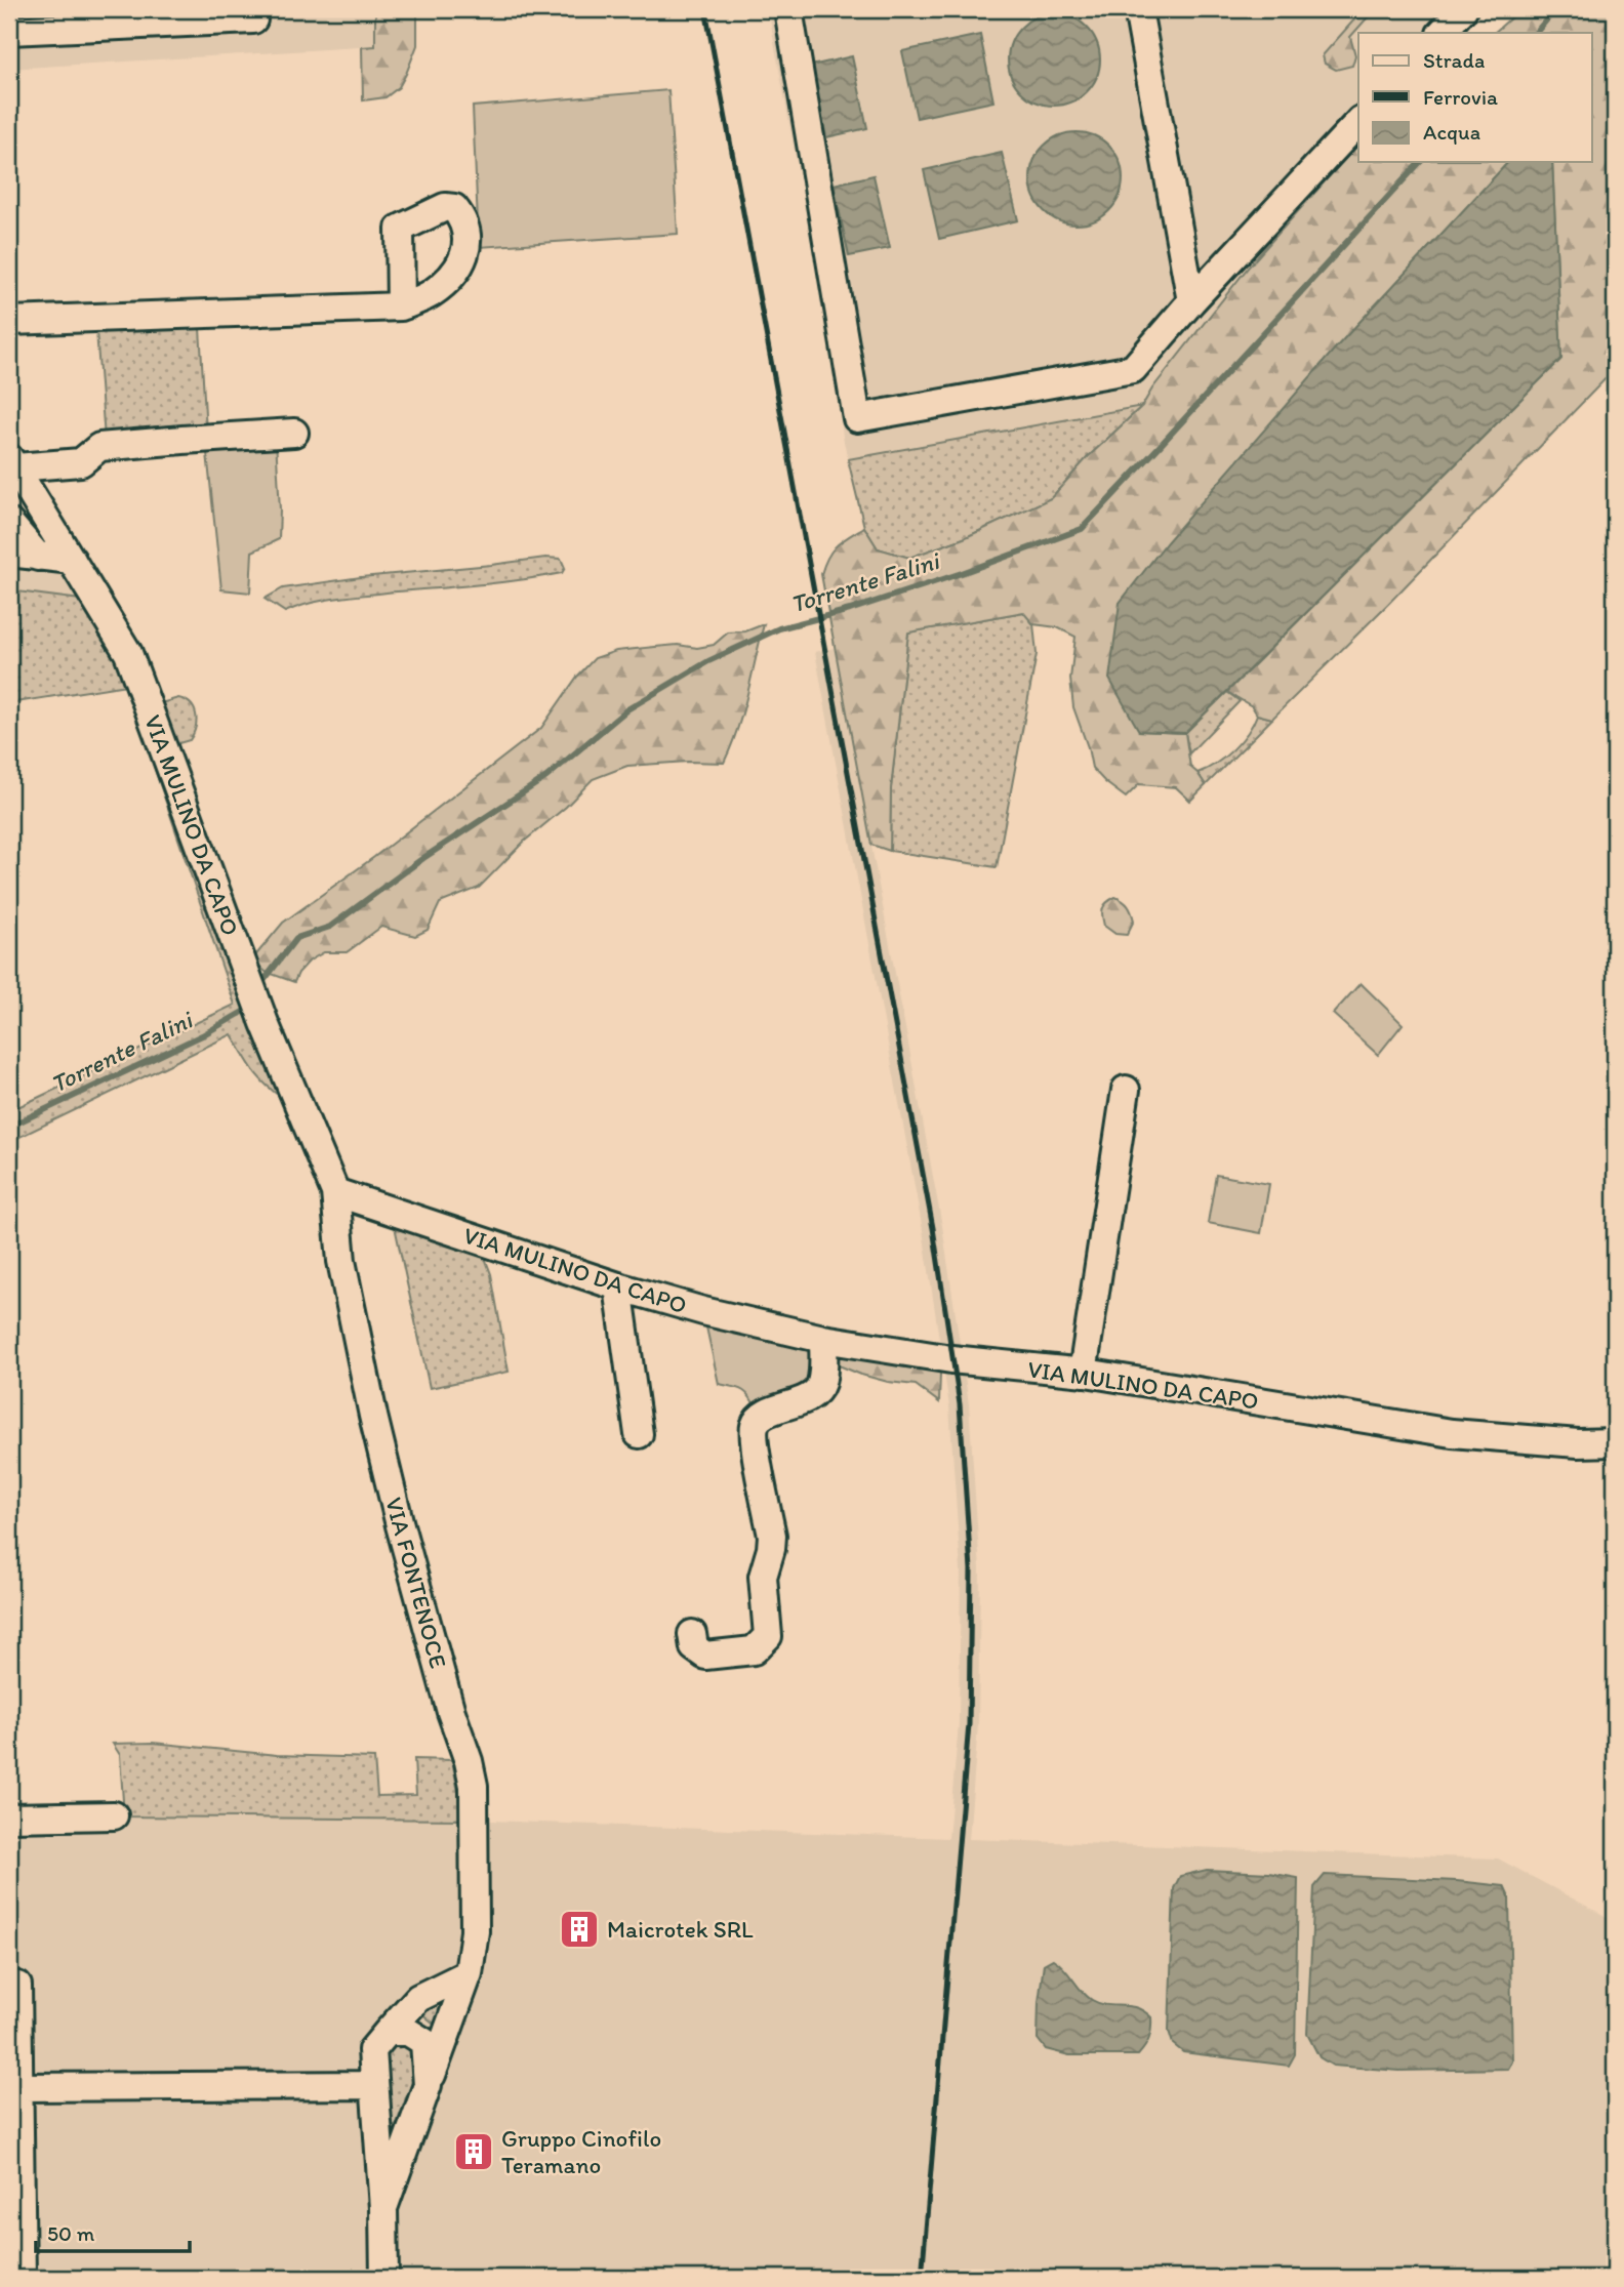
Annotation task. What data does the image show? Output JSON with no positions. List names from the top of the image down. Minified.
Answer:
{"streets":{"street":["VIA MULINO DA CAPO","VIA FONTENOCE"]},"crossings":[["VIA MULINO DA CAPO","VIA FONTENOCE"]],"water":["Torrente Falini"],"places":{"building":["Maicrotek SRL","Gruppo Cinofilo Teramano"]},"legend":["Strada","Ferrovia","Acqua"],"scale_bar":"50 m"}
